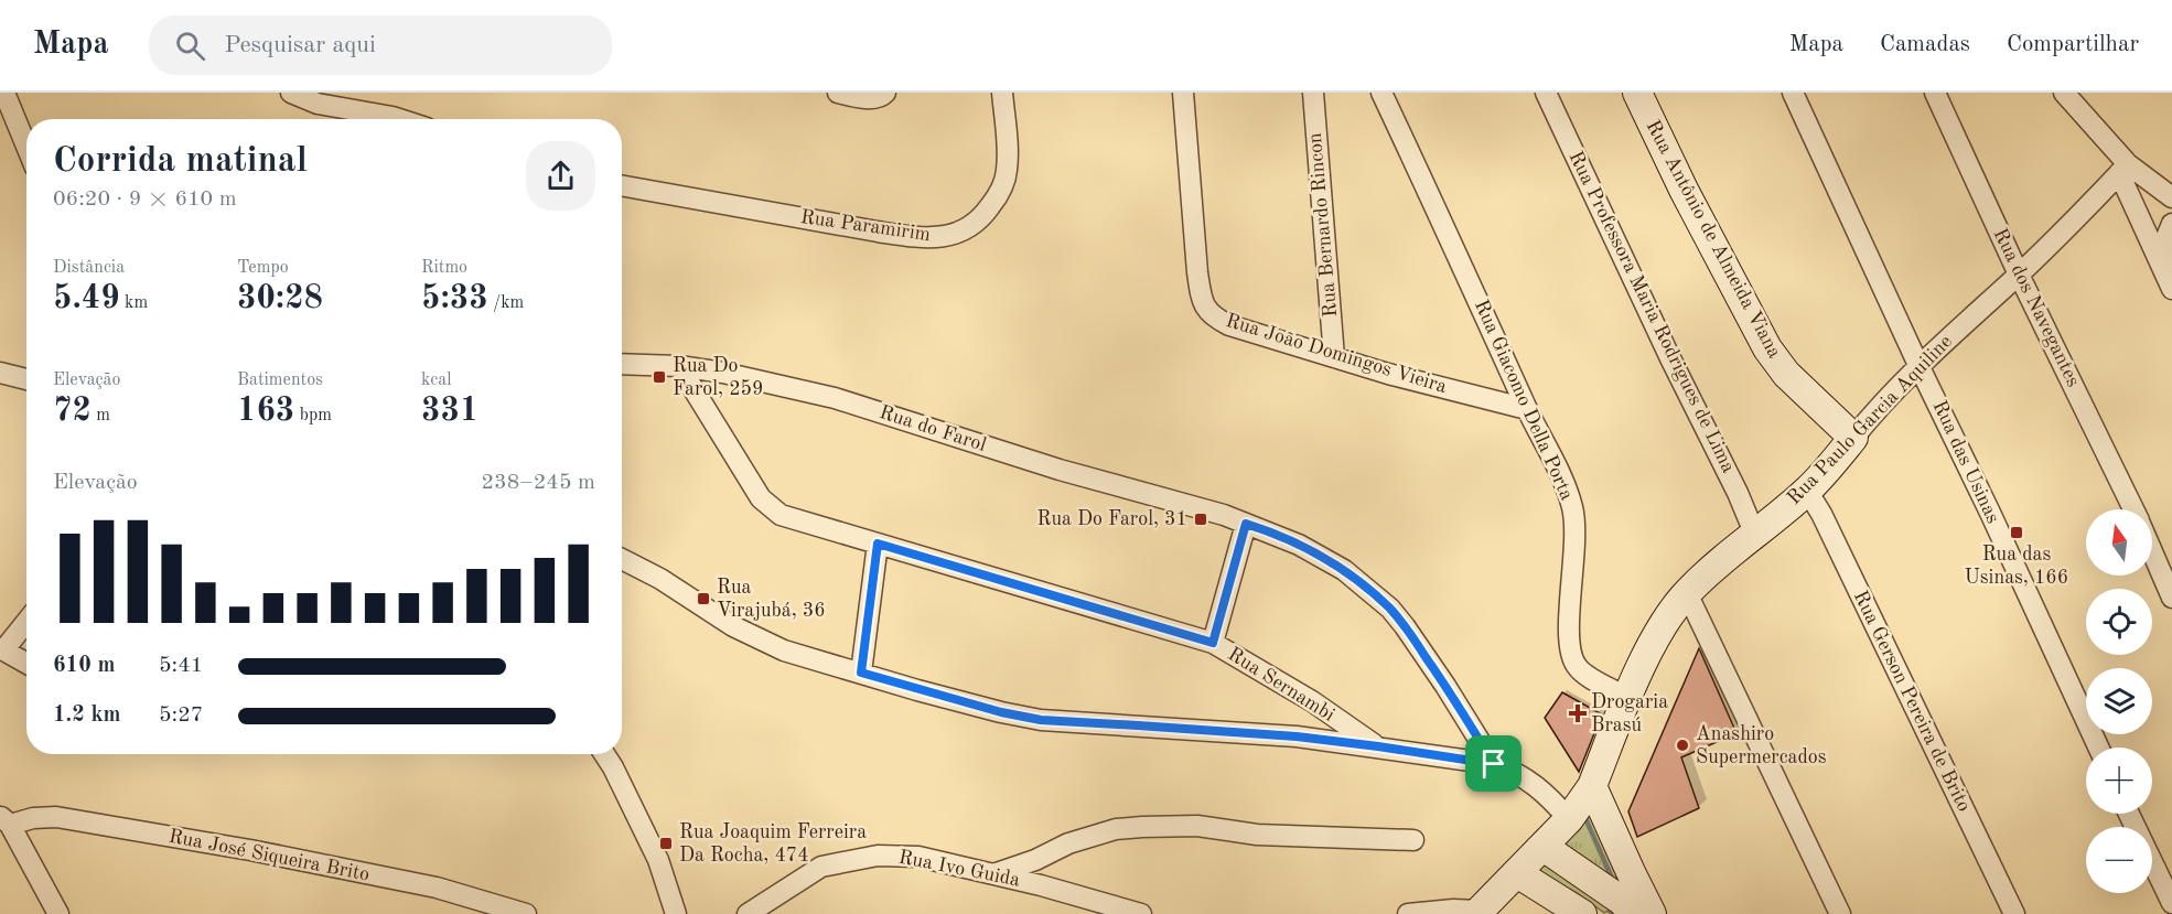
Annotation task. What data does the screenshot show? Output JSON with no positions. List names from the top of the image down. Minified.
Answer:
{"streets":{"street":["Rua Bernardo Rincon","Rua Paramirim","Rua Antônio de Almeida Viana","Rua dos Navegantes","Rua Professora Maria Rodrigues de Lima","Rua João Domingos Vieira","Rua Giacomo Della Porta","Rua Paulo Garcia Aquiline","Rua do Farol","Rua das Usinas","Rua Sernambi","Rua Gerson Pereira de Brito","Rua José Siqueira Brito","Rua Ivo Guida"]},"crossings":[["Rua Bernardo Rincon","Rua João Domingos Vieira"],["Rua Antônio de Almeida Viana","Rua Paulo Garcia Aquiline"],["Rua dos Navegantes","Rua Paulo Garcia Aquiline"],["Rua Professora Maria Rodrigues de Lima","Rua Paulo Garcia Aquiline"],["Rua João Domingos Vieira","Rua Giacomo Della Porta"],["Rua Giacomo Della Porta","Rua Paulo Garcia Aquiline"],["Rua Paulo Garcia Aquiline","Rua das Usinas"],["Rua Paulo Garcia Aquiline","Rua Gerson Pereira de Brito"],["Rua do Farol","Rua Sernambi"]],"places":{"transit":["Rua Do Farol, 259","Rua Do Farol, 31","Rua das Usinas, 166","Rua Virajubá, 36","Rua Joaquim Ferreira Da Rocha, 474"],"health":["Drogaria Brasú"],"other":["Anashiro Supermercados"]},"north":"top","page":{"header":"Mapa","search":"Pesquisar aqui","nav":["Mapa","Camadas","Compartilhar"],"heading":["Corrida matinal","06:20 · 9 × 610 m"],"stats":[["Distância","5.49 km"],["Tempo","30:28"],["Ritmo","5:33 /km"],["Elevação","72 m"],["Batimentos","163 bpm"],["kcal","331"]],"chart":["Elevação","238–245 m"],"map_buttons":["+","−"],"list":[{"name":"610 m","note":"5:41"},{"name":"1.2 km","note":"5:27"}]}}
